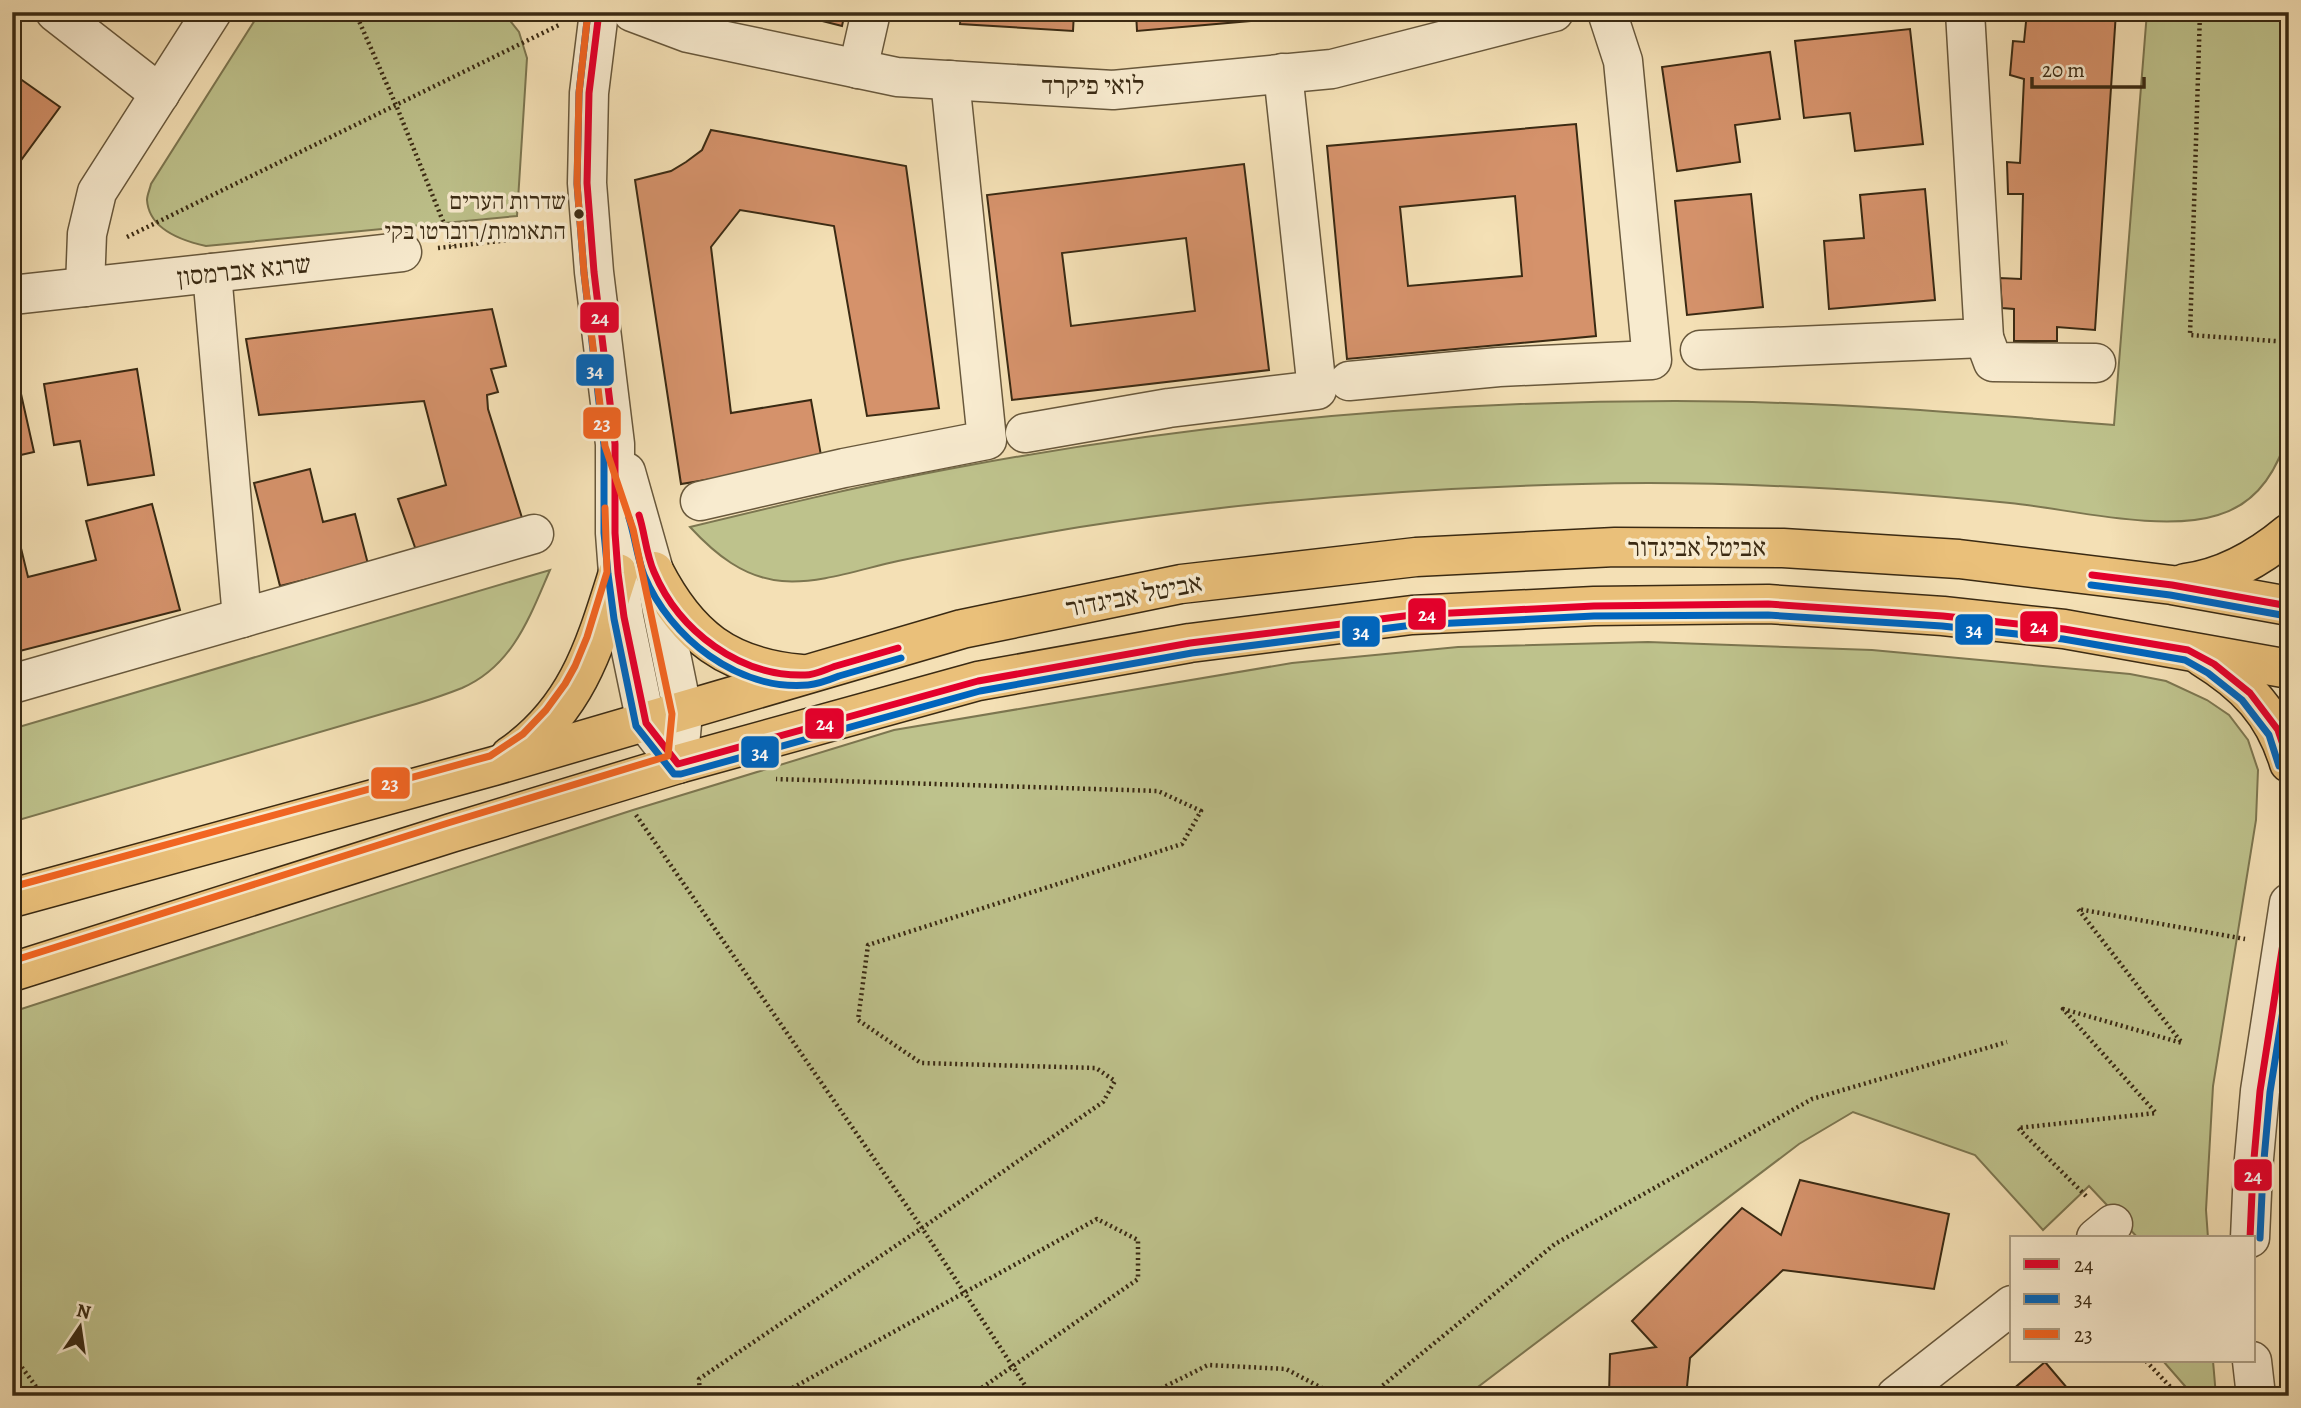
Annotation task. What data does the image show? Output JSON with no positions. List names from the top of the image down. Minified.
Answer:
{"streets":{"main road":["אביטל אביגדור"],"street":["לואי פיקרד","שרגא אברמסון"]},"places":["שדרות הערים התאומות/רוברטו בקי"],"lines":["transit line 24","transit line 34","transit line 23"],"legend":["24","34","23"],"scale_bar":"20 m","north":"top"}
